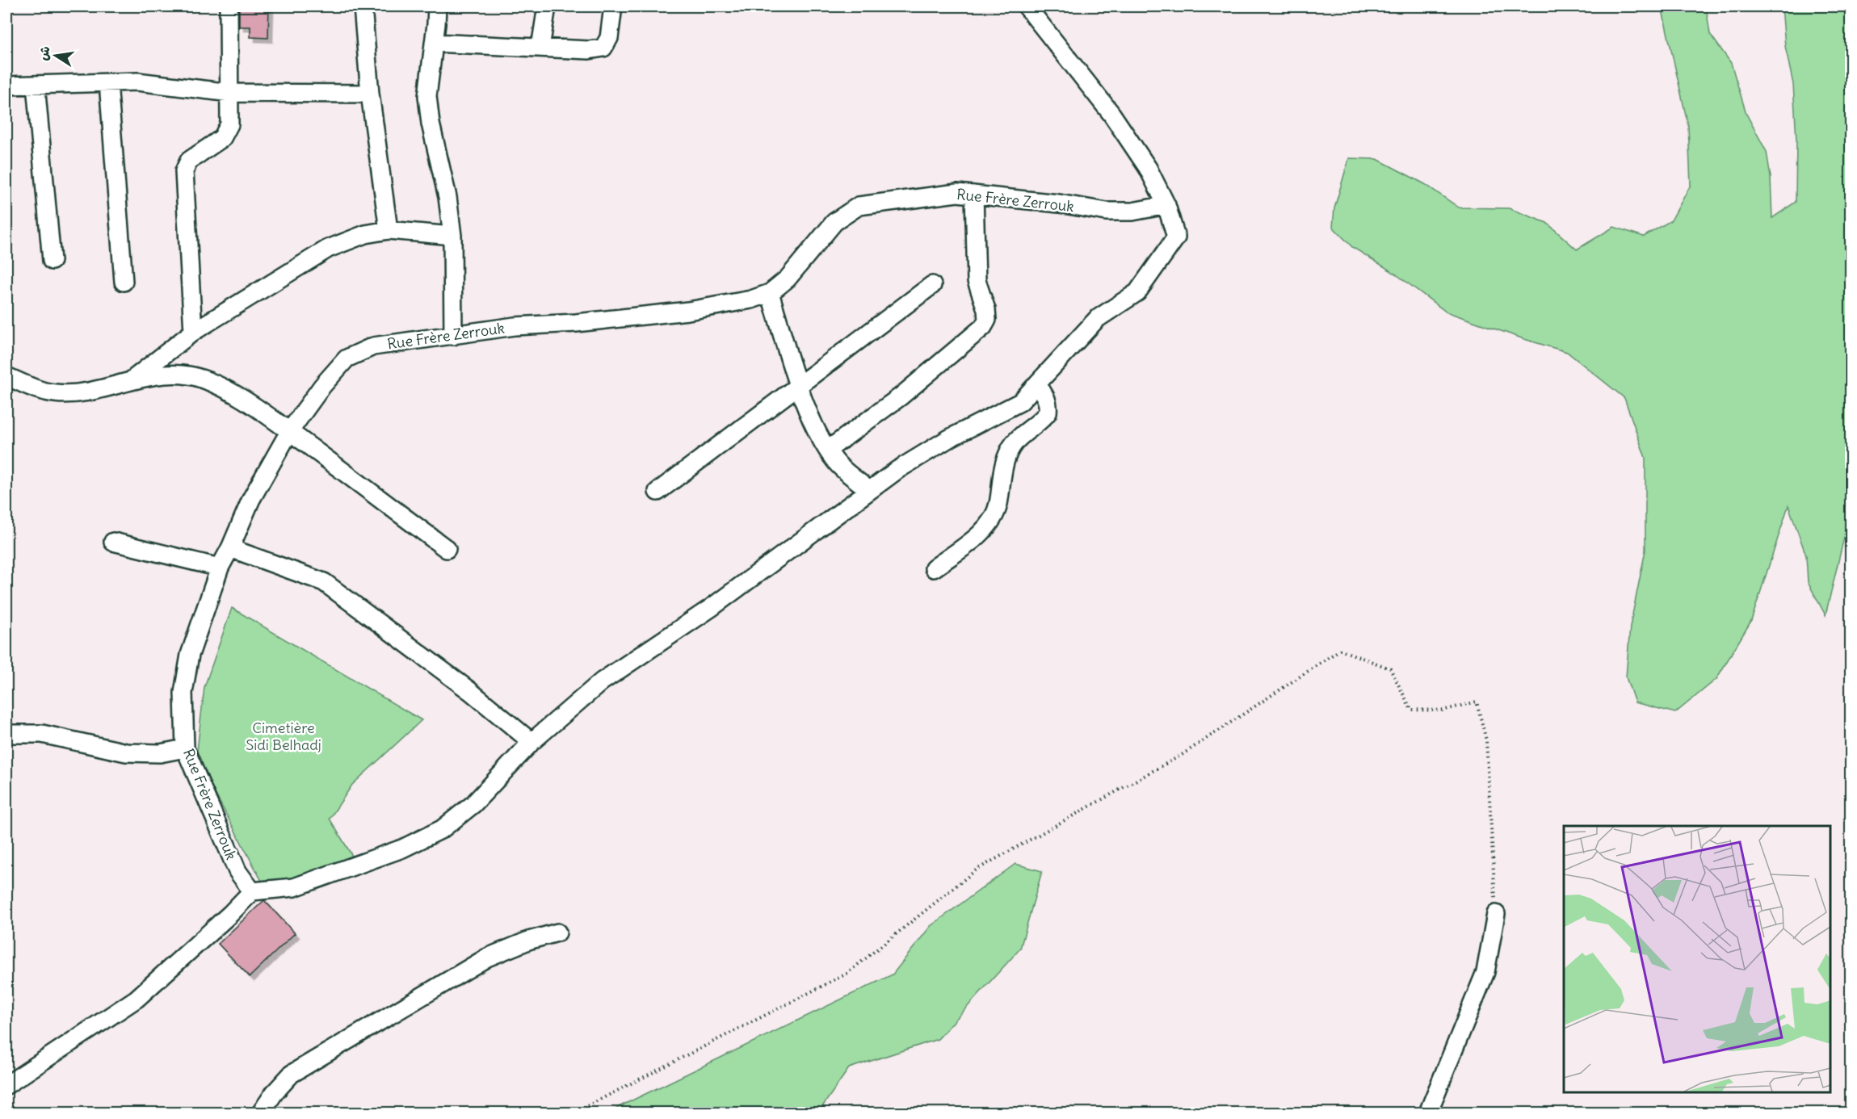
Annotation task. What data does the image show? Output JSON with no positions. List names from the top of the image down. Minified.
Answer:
{"streets":{"street":["Rue Frère Zerrouk"]},"parks":["Cimetière Sidi Belhadj"],"north":"left"}
